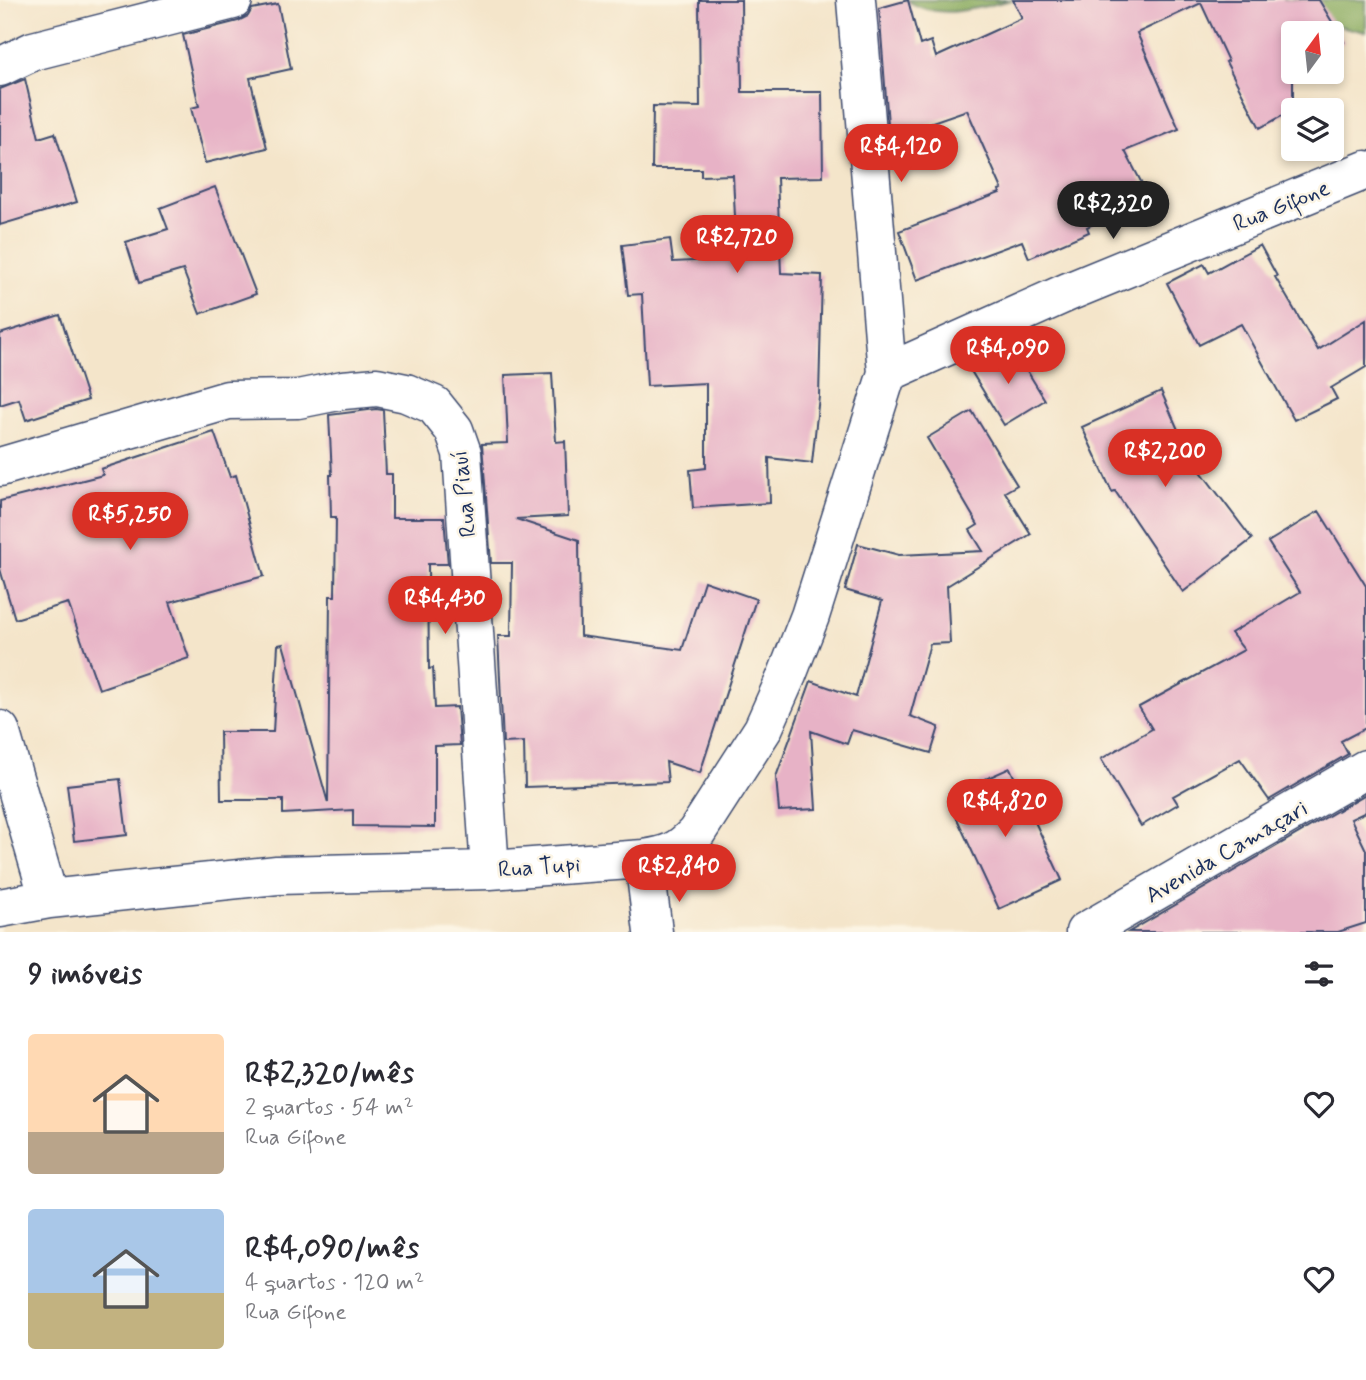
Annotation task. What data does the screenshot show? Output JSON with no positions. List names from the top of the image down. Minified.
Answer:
{"streets":{"street":["Rua Gifone","Rua Piauí","Avenida Camaçari","Rua Tupi"]},"crossings":[["Rua Gifone","Rua Tupi"],["Rua Piauí","Rua Tupi"]],"north":"top","page":{"price":["R$4,120","R$2,320","R$2,720","R$4,090","R$2,200","R$5,250","R$4,430","R$4,820","R$2,840"],"heading":"9 imóveis","list":[{"name":"R$2,320/mês","note":"2 quartos · 54 m² · Rua Gifone"},{"name":"R$4,090/mês","note":"4 quartos · 120 m² · Rua Gifone"}]}}
